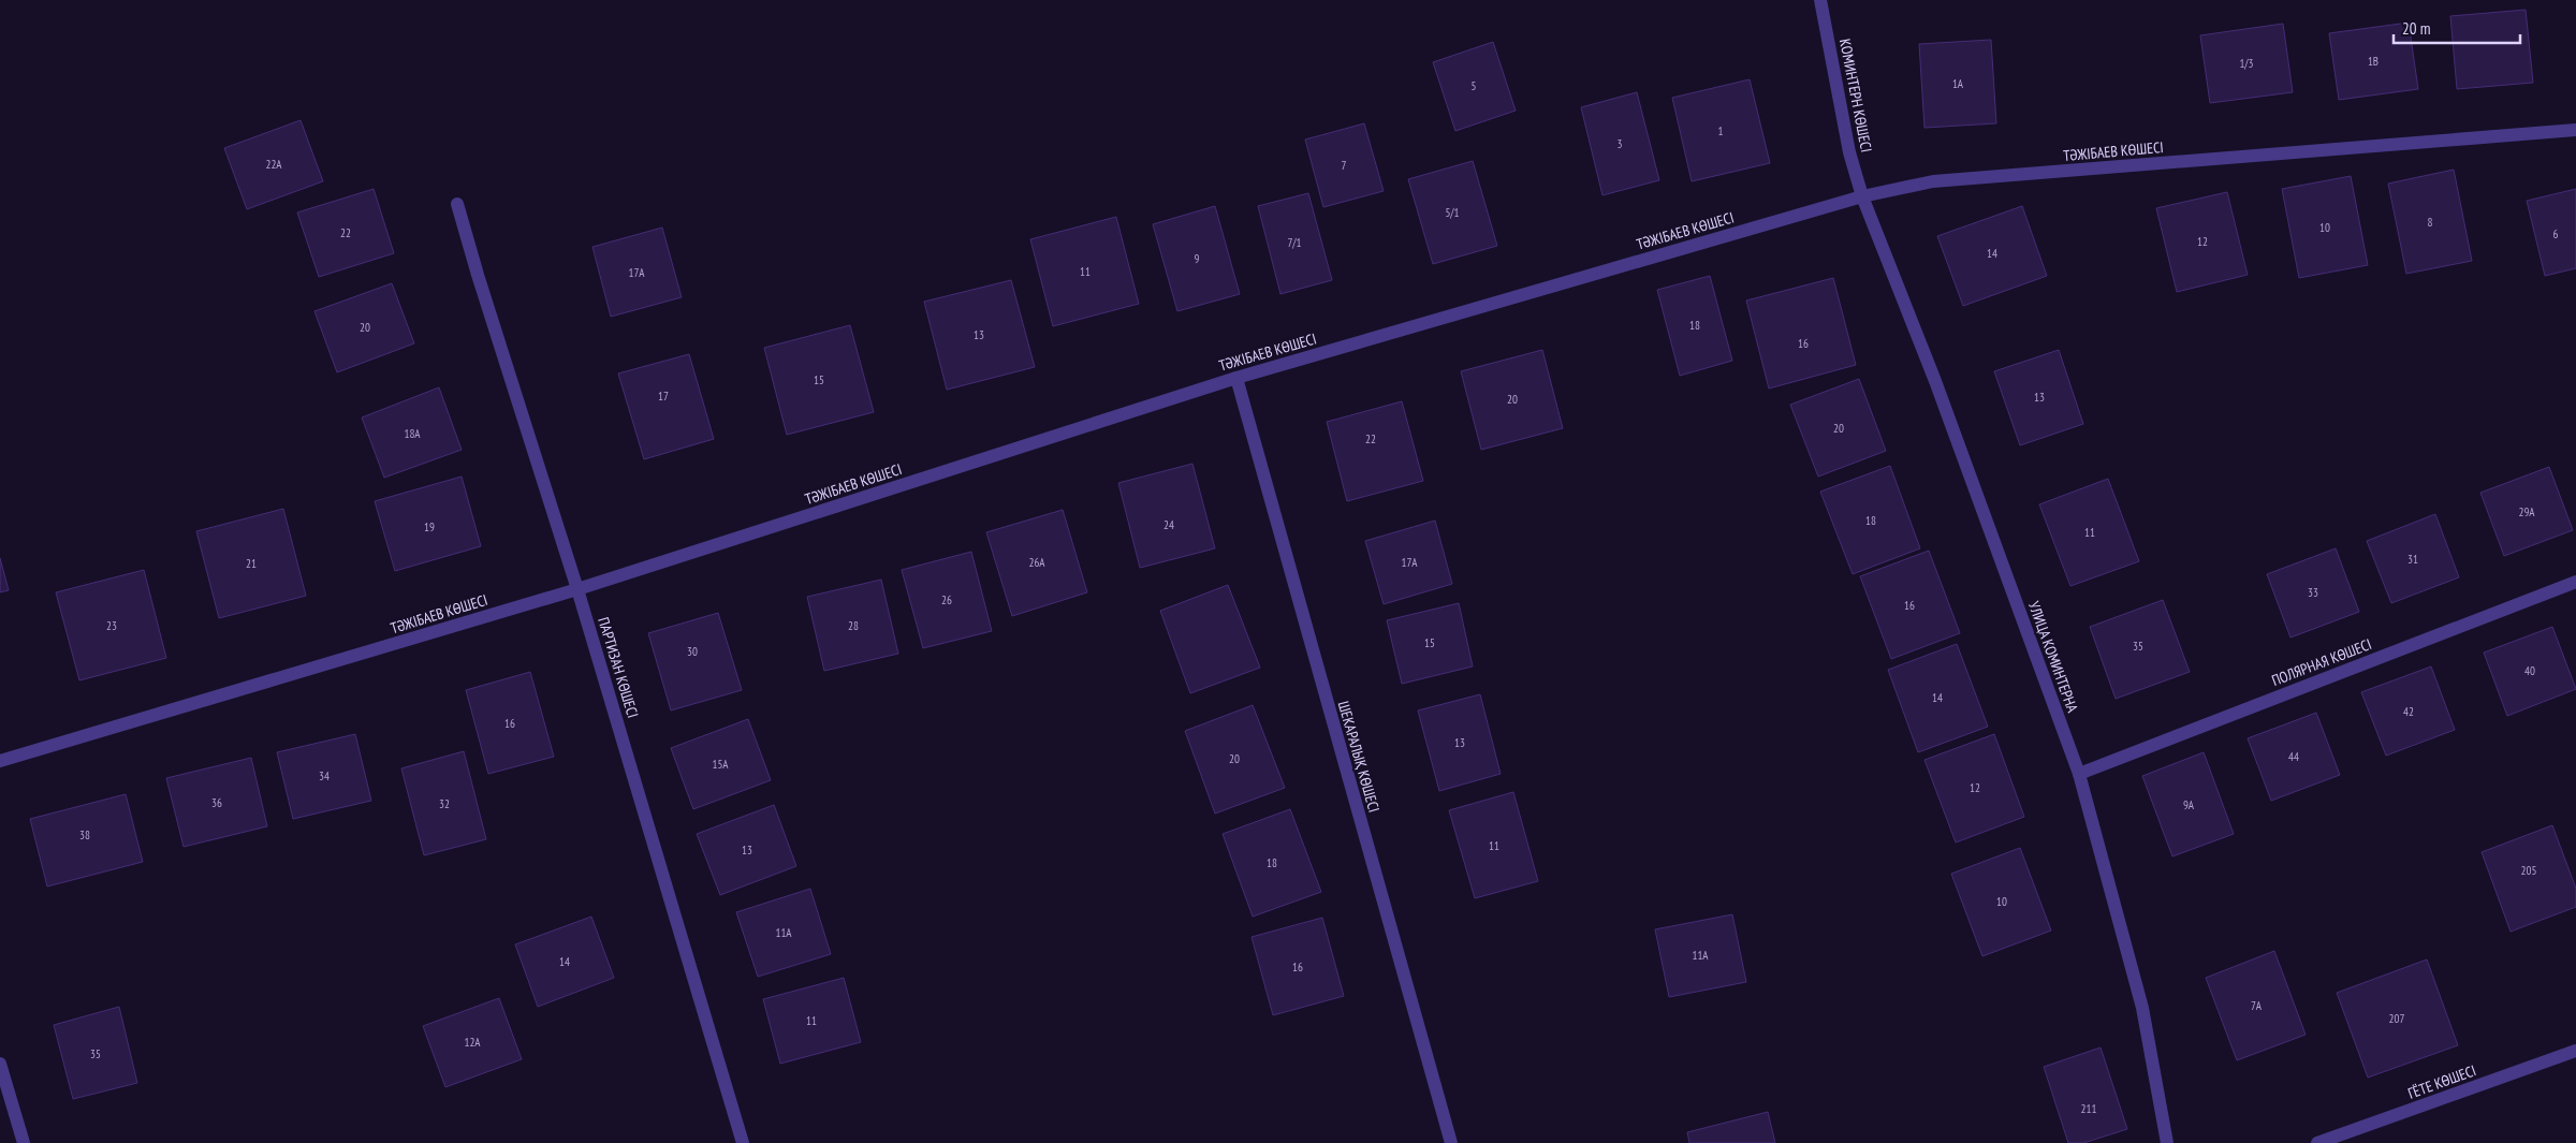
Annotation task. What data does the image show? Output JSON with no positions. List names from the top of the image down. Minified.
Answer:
{"streets":{"street":["КОМИНТЕРН КӨШЕСІ","ТӘЖІБАЕВ КӨШЕСІ","УЛИЦА КОМИНТЕРНА","ПОЛЯРНАЯ КӨШЕСІ","ПАРТИЗАН КӨШЕСІ","ШЕКАРАЛЫҚ КӨШЕСІ","ГЁТЕ КӨШЕСІ"]},"crossings":[["КОМИНТЕРН КӨШЕСІ","ТӘЖІБАЕВ КӨШЕСІ"],["КОМИНТЕРН КӨШЕСІ","УЛИЦА КОМИНТЕРНА"],["ТӘЖІБАЕВ КӨШЕСІ","УЛИЦА КОМИНТЕРНА"],["ТӘЖІБАЕВ КӨШЕСІ","ПАРТИЗАН КӨШЕСІ"],["ТӘЖІБАЕВ КӨШЕСІ","ШЕКАРАЛЫҚ КӨШЕСІ"],["УЛИЦА КОМИНТЕРНА","ПОЛЯРНАЯ КӨШЕСІ"]],"house_numbers":["1В","1/3","1А","5","1","3","22А","7","5/1","8","10","22","6","12","7/1","14","9","11","17А","18","20","13","16","15","17","13","20","20","18А","22","29А","18","24","19","11","31","26А","17А","21","33","26","16","23","28","15","35","30","40","14","42","16","13","44","20","15А","34","12","36","32","9А","38","11","13","18","205","10","11А","11А","14","16","7А","207","11","12А","35","211"],"scale_bar":"20 m"}
